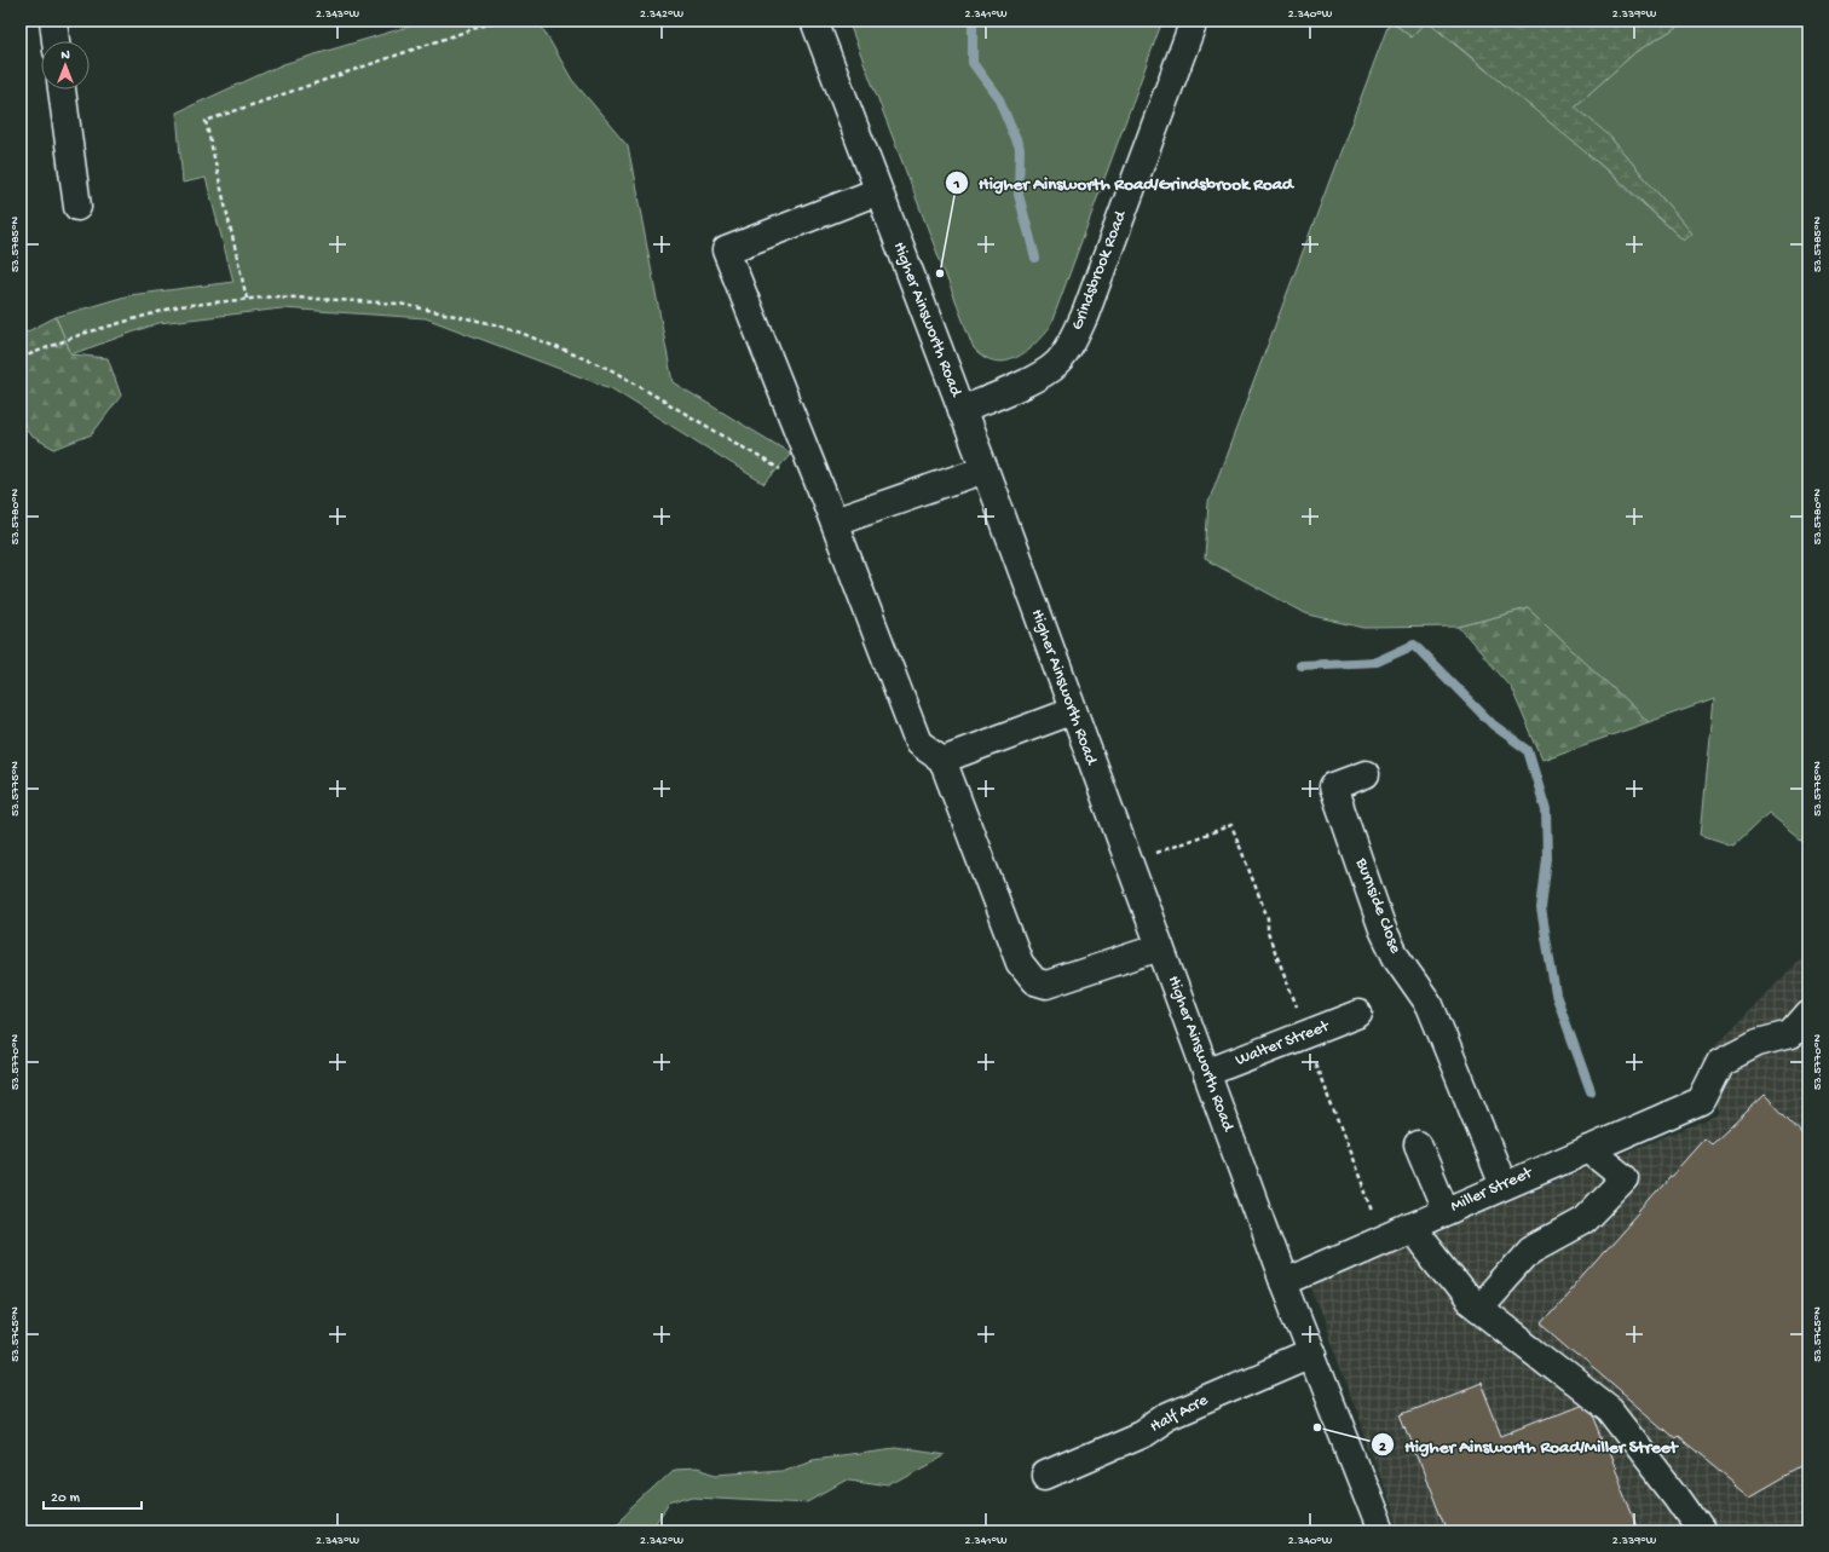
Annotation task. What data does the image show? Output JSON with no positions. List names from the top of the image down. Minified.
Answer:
{"streets":{"street":["Grindsbrook Road","Higher Ainsworth Road","Burnside Close","Walter Street","Miller Street","Half Acre"]},"crossings":[["Grindsbrook Road","Higher Ainsworth Road"],["Higher Ainsworth Road","Walter Street"],["Higher Ainsworth Road","Miller Street"],["Higher Ainsworth Road","Half Acre"],["Burnside Close","Miller Street"]],"places":["Higher Ainsworth Road/Grindsbrook Road","Higher Ainsworth Road/Miller Street"],"scale_bar":"20 m","north":"top","coordinates":["2.343°W","2.342°W","2.341°W","2.340°W","2.339°W","53.5785°N","53.5780°N","53.5775°N","53.5770°N","53.5765°N"]}
